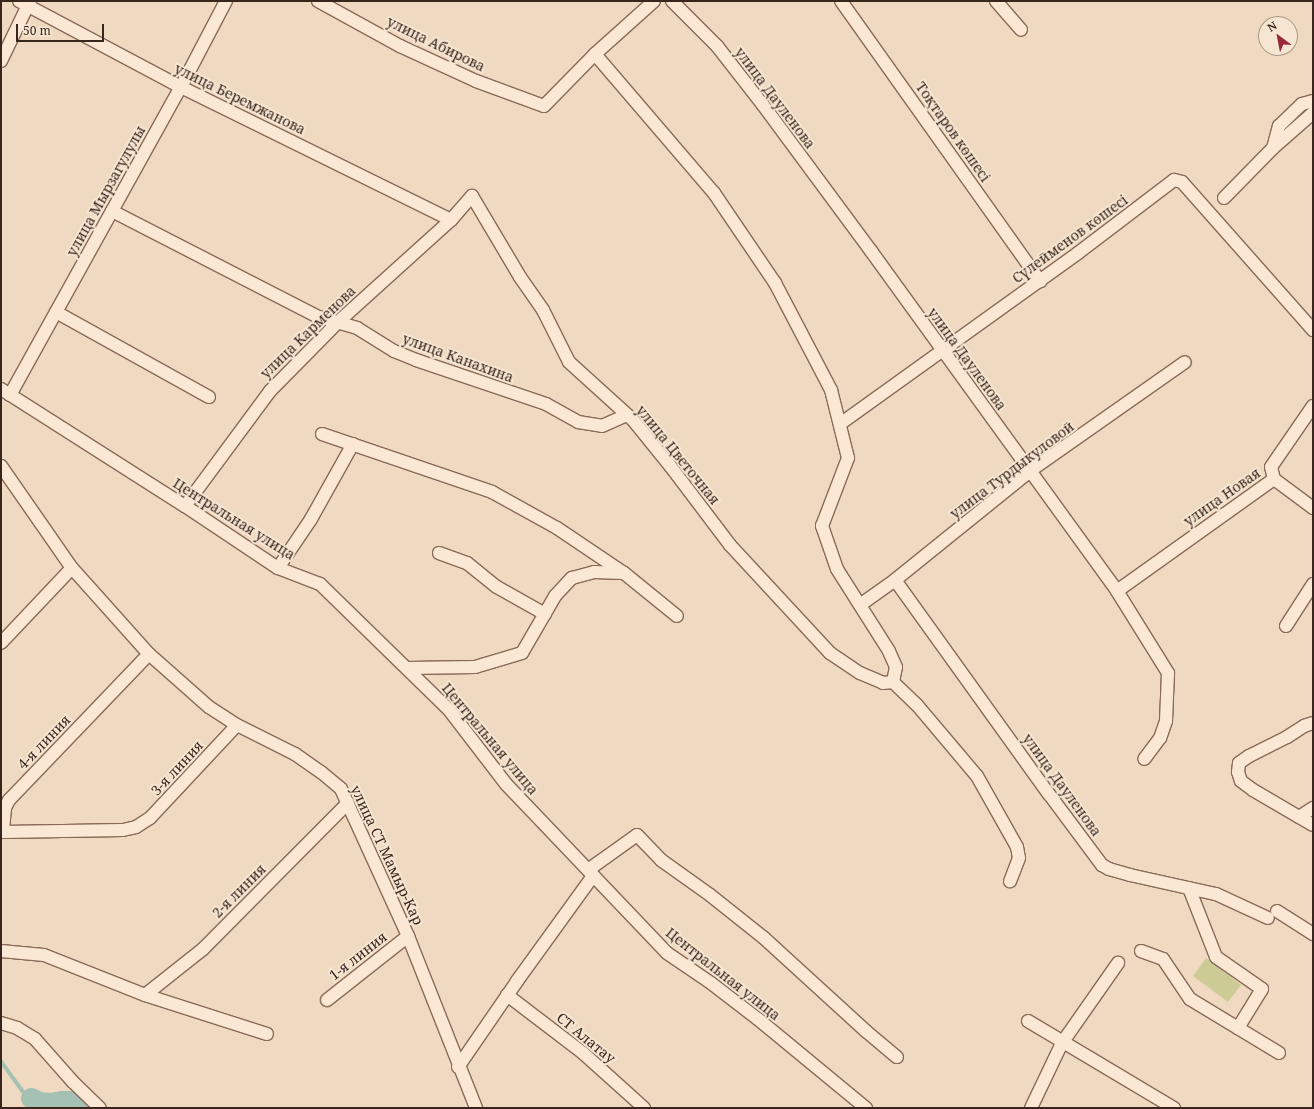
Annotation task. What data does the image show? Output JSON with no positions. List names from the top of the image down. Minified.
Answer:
{"streets":{"street":["улица Абирова","улица Дауленова","улица Беремжанова","Тоқтаров көшесі","улица Мырзагулулы","Сүлейменов көшесі","улица Карменова","улица Канахина","улица Цветочная","улица Турдыкуловой","улица Новая","Центральная улица","4-я линия","3-я линия","улица СТ Мамыр-Кар","2-я линия","1-я линия","СТ Алатау"]},"crossings":[["улица Дауленова","Сүлейменов көшесі"],["улица Дауленова","улица Турдыкуловой"],["улица Дауленова","улица Новая"],["улица Беремжанова","улица Мырзагулулы"],["улица Беремжанова","улица Карменова"],["Тоқтаров көшесі","Сүлейменов көшесі"],["улица Мырзагулулы","улица Канахина"],["улица Мырзагулулы","Центральная улица"],["улица Карменова","улица Канахина"],["улица Карменова","улица Цветочная"],["улица Карменова","Центральная улица"],["улица Канахина","улица Цветочная"],["4-я линия","3-я линия"],["4-я линия","улица СТ Мамыр-Кар"],["3-я линия","улица СТ Мамыр-Кар"],["улица СТ Мамыр-Кар","2-я линия"],["улица СТ Мамыр-Кар","1-я линия"]],"scale_bar":"50 m","north":"top left"}
